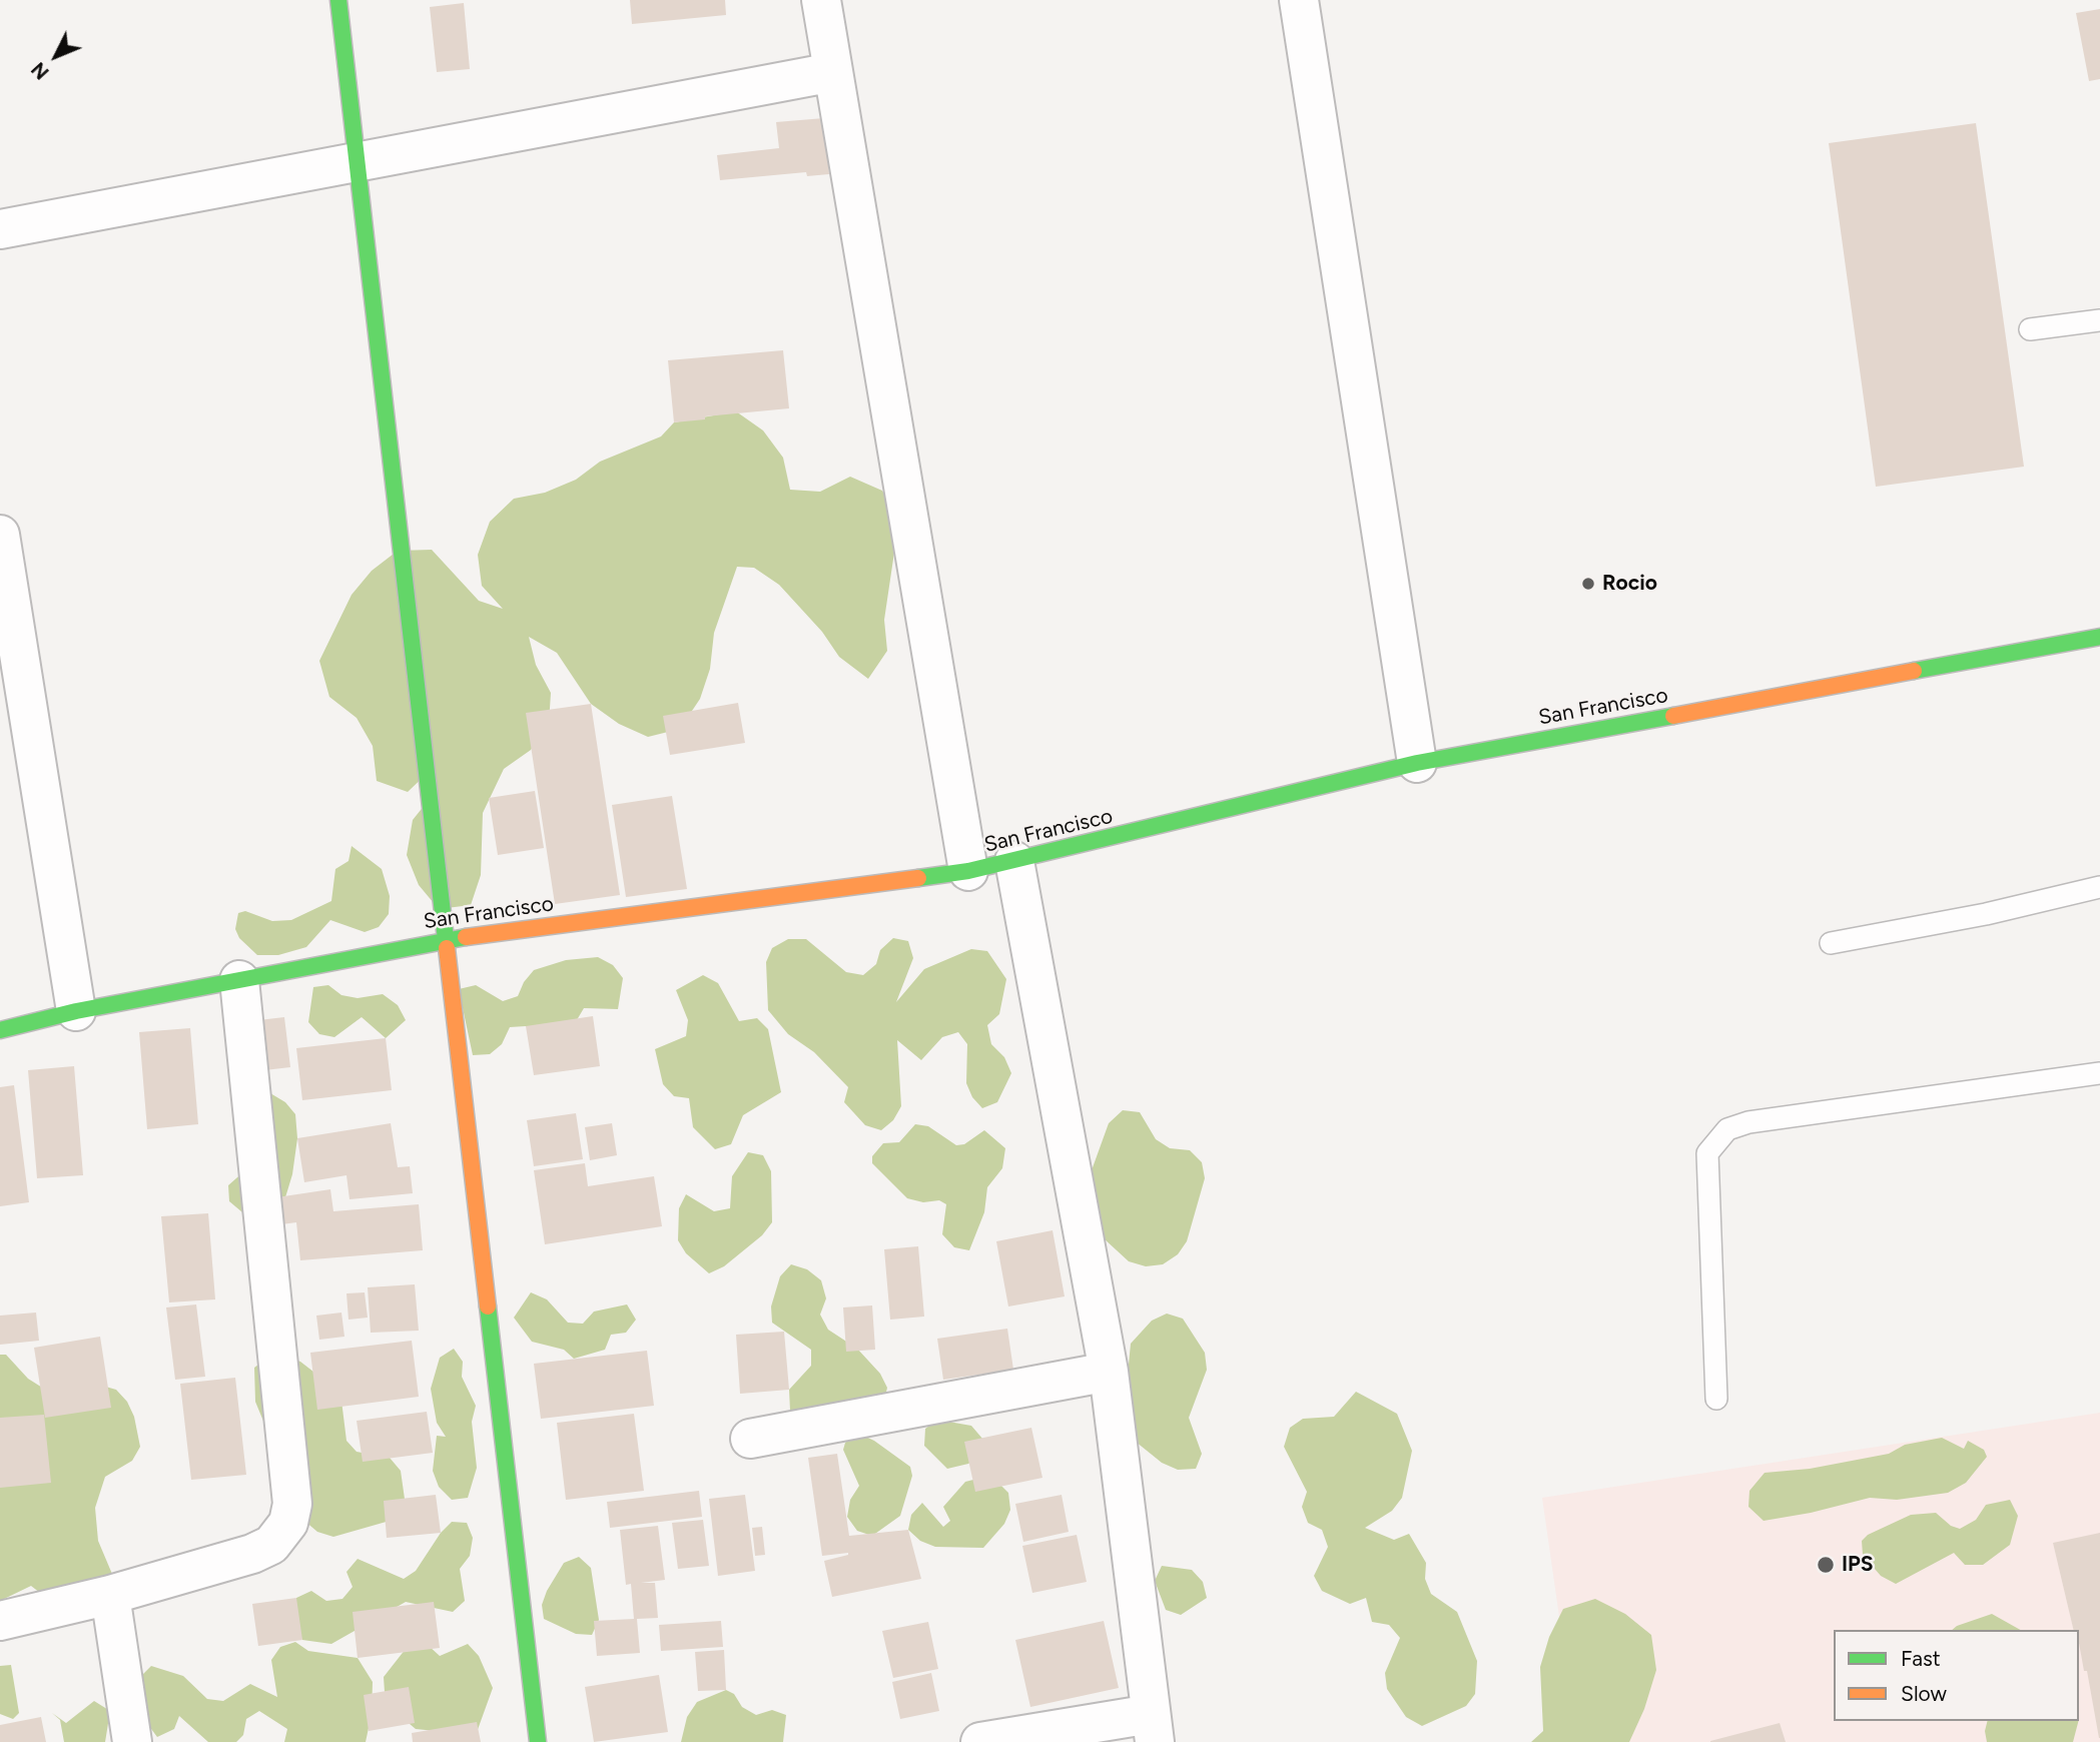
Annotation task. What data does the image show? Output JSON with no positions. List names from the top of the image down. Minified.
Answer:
{"streets":{"street":["San Francisco"]},"places":["Rocio","IPS"],"legend":["Fast","Slow"],"north":"bottom left"}
